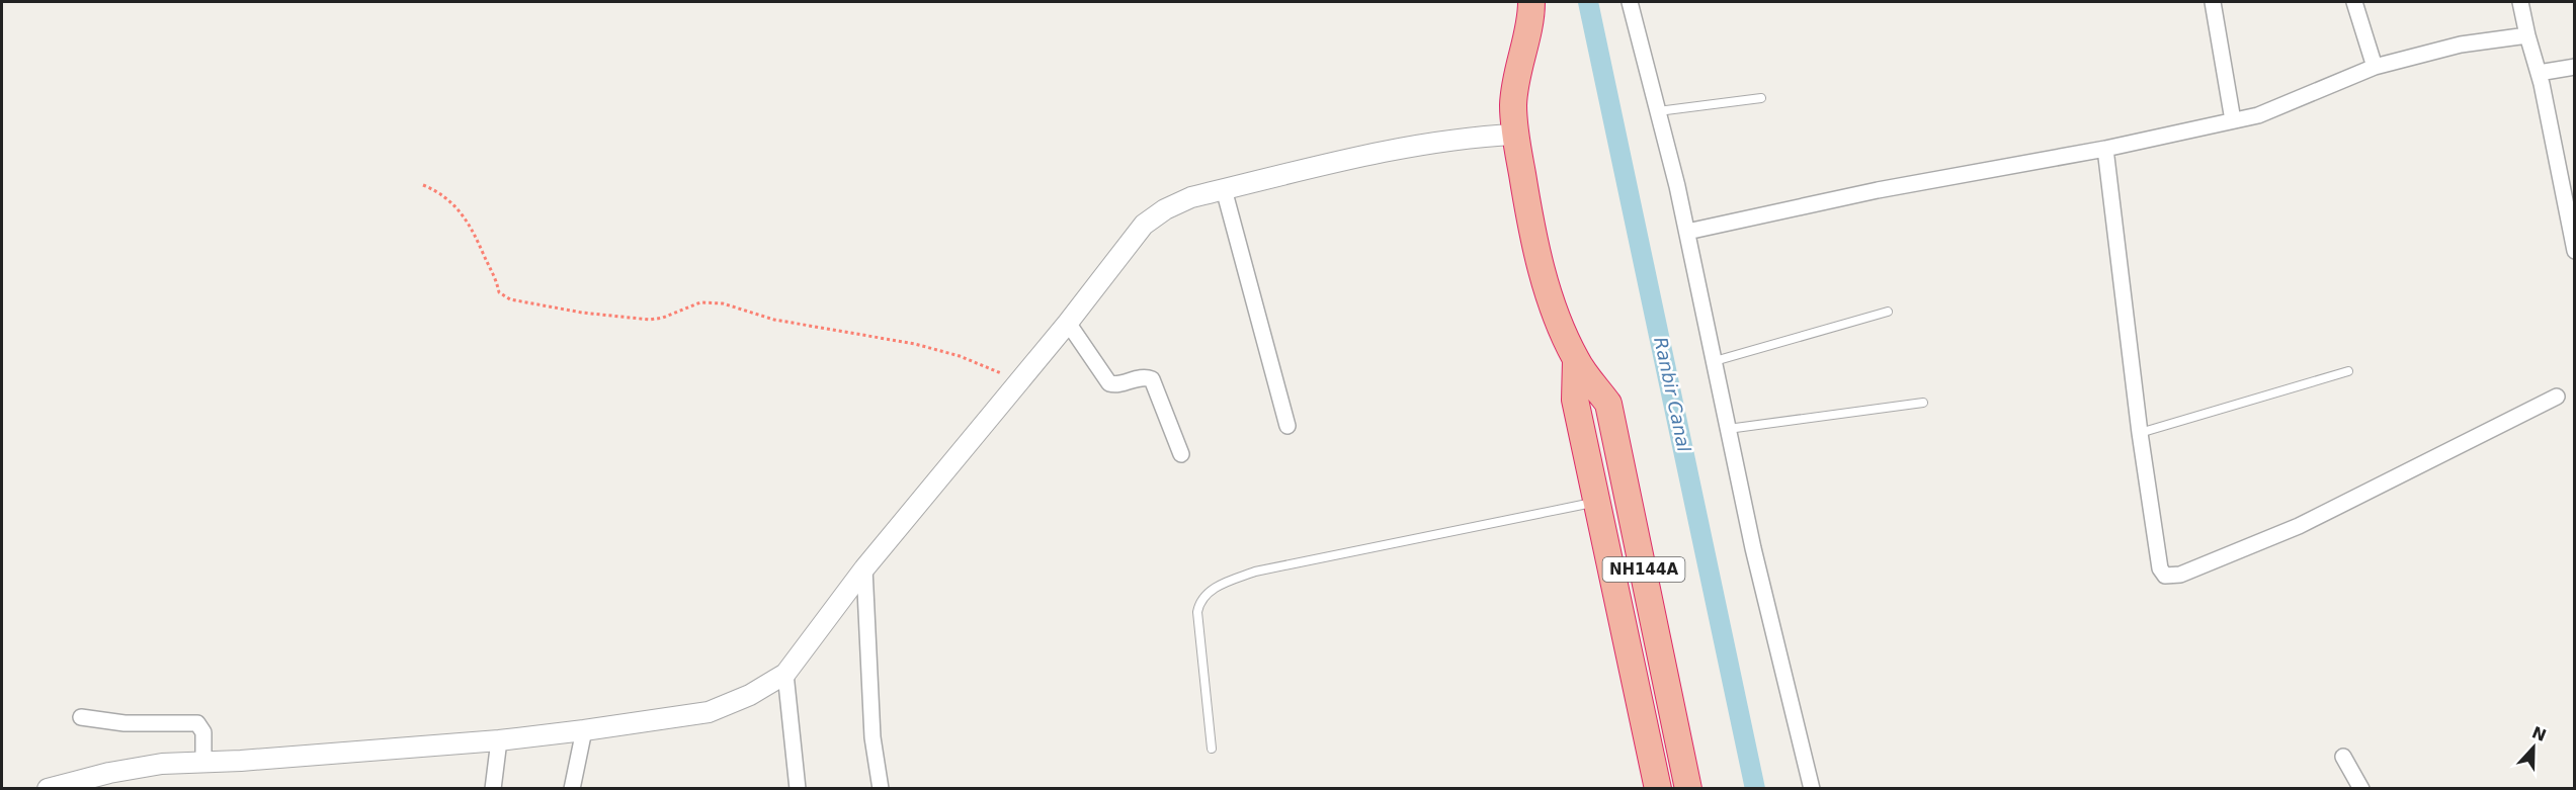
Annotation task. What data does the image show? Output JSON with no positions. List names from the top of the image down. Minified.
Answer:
{"streets":{"highway":["NH144A"]},"water":["Ranbir Canal"],"north":"top"}
